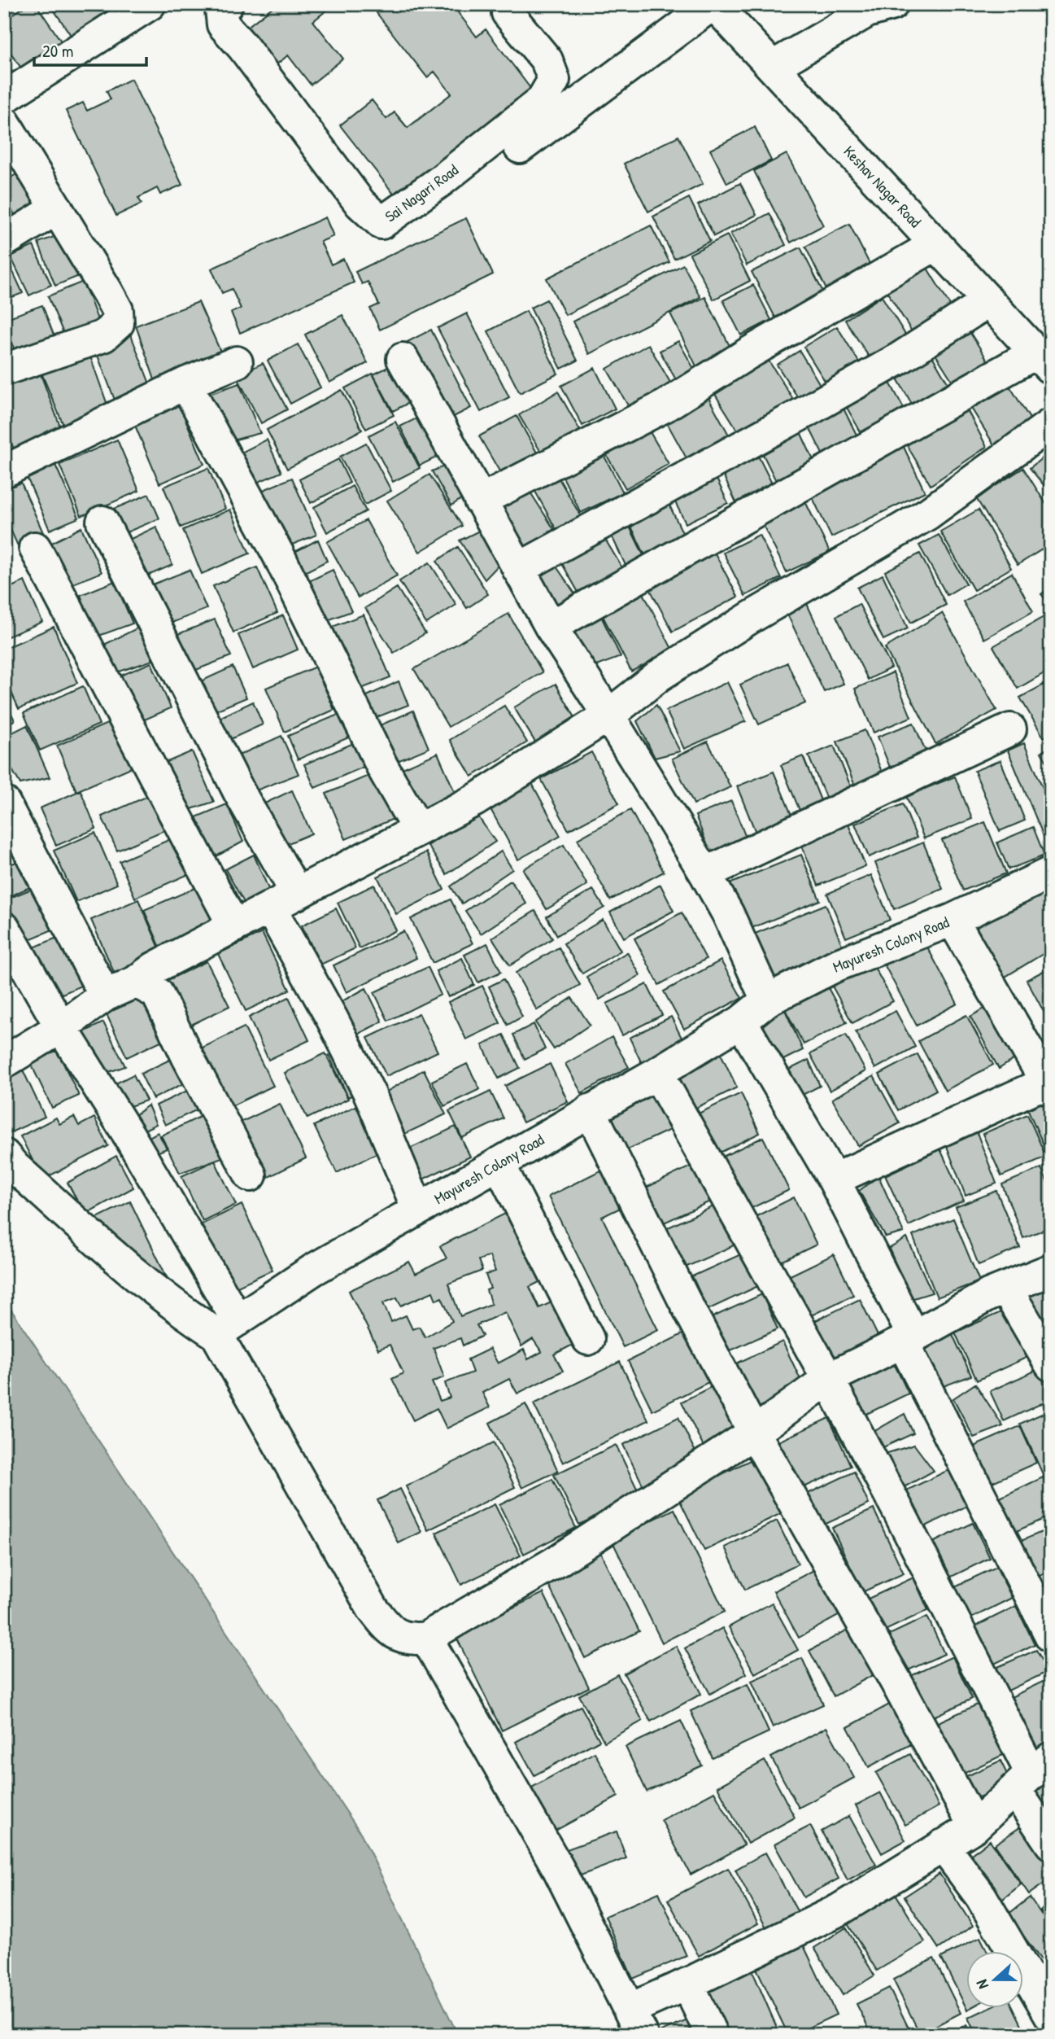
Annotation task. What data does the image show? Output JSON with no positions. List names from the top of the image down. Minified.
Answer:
{"streets":{"street":["Keshav Nagar Road","Sai Nagari Road","Mayuresh Colony Road"]},"scale_bar":"20 m","north":"left"}
